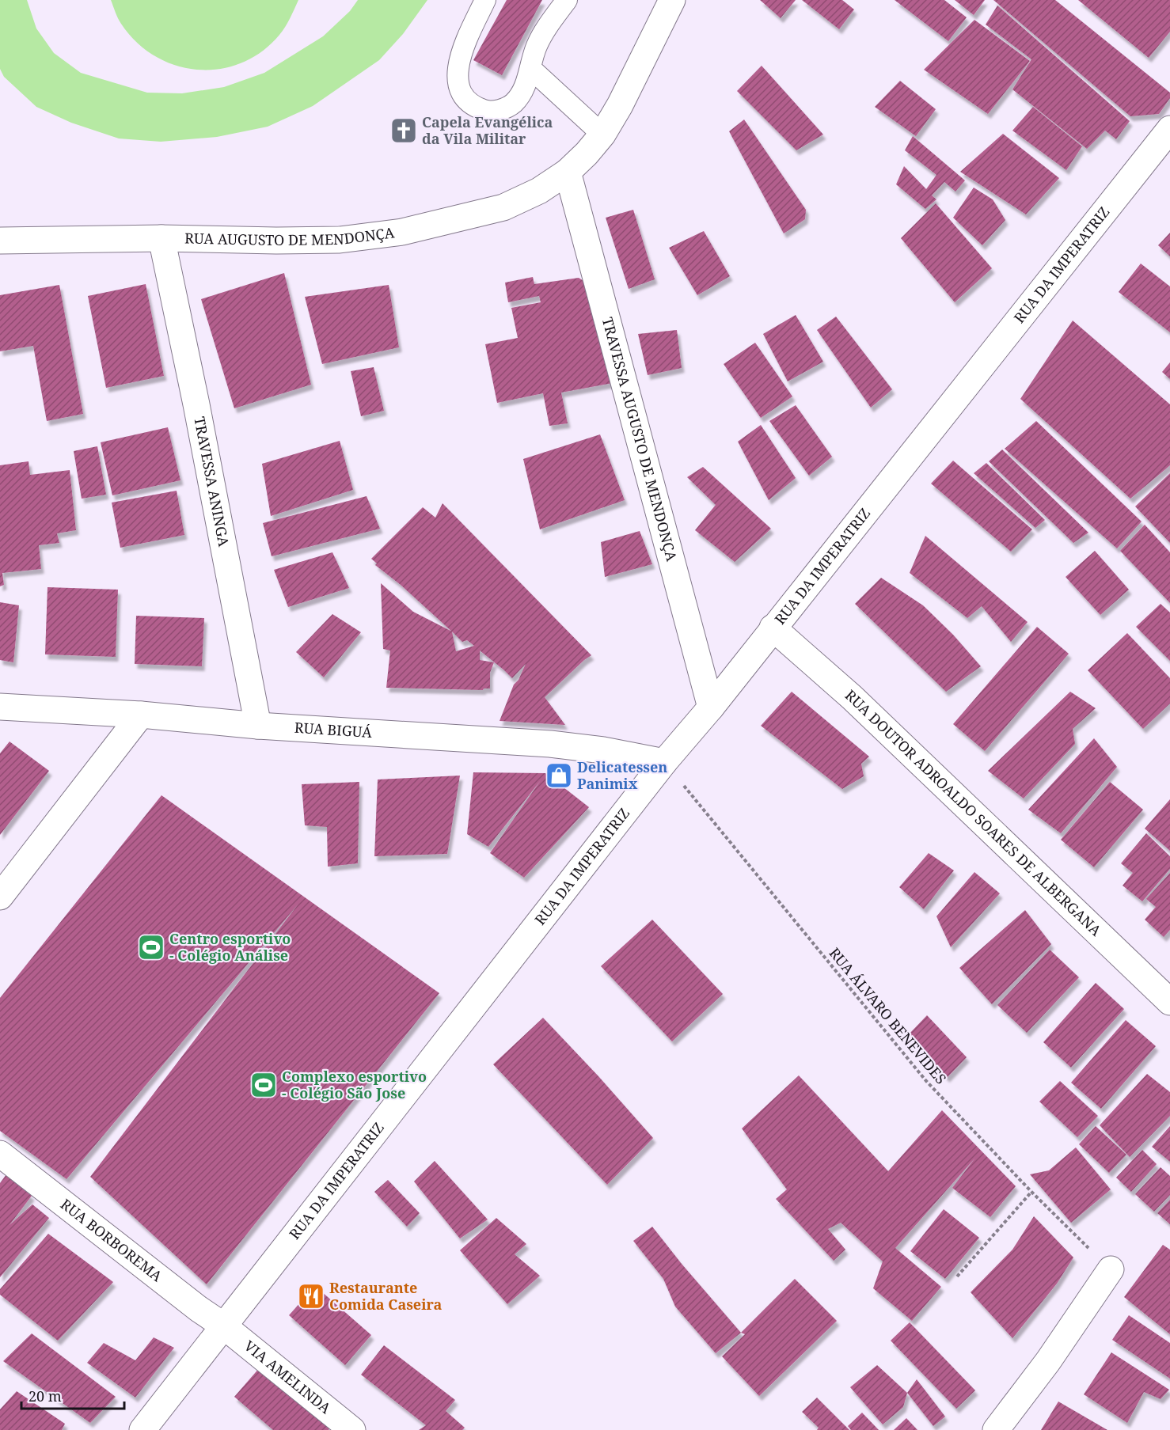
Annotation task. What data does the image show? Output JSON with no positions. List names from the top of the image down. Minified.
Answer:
{"streets":{"street":["RUA AUGUSTO DE MENDONÇA","RUA DA IMPERATRIZ","TRAVESSA AUGUSTO DE MENDONÇA","TRAVESSA ANINGA","RUA BIGUÁ","RUA DOUTOR ADROALDO SOARES DE ALBERGANA","RUA BORBOREMA","VIA AMELINDA"],"path":["RUA ÁLVARO BENEVIDES"]},"crossings":[["RUA AUGUSTO DE MENDONÇA","TRAVESSA AUGUSTO DE MENDONÇA"],["RUA AUGUSTO DE MENDONÇA","TRAVESSA ANINGA"],["RUA DA IMPERATRIZ","TRAVESSA AUGUSTO DE MENDONÇA"],["RUA DA IMPERATRIZ","RUA BIGUÁ"],["RUA DA IMPERATRIZ","RUA DOUTOR ADROALDO SOARES DE ALBERGANA"],["RUA DA IMPERATRIZ","RUA ÁLVARO BENEVIDES"],["RUA DA IMPERATRIZ","RUA BORBOREMA"],["RUA DA IMPERATRIZ","VIA AMELINDA"],["TRAVESSA ANINGA","RUA BIGUÁ"],["RUA BIGUÁ","RUA ÁLVARO BENEVIDES"],["RUA BORBOREMA","VIA AMELINDA"]],"places":{"church":["Capela Evangélica da Vila Militar"],"shop":["Delicatessen Panimix"],"sports":["Centro esportivo - Colégio Análise","Complexo esportivo - Colégio São Jose"],"restaurant":["Restaurante Comida Caseira"]},"scale_bar":"20 m"}
